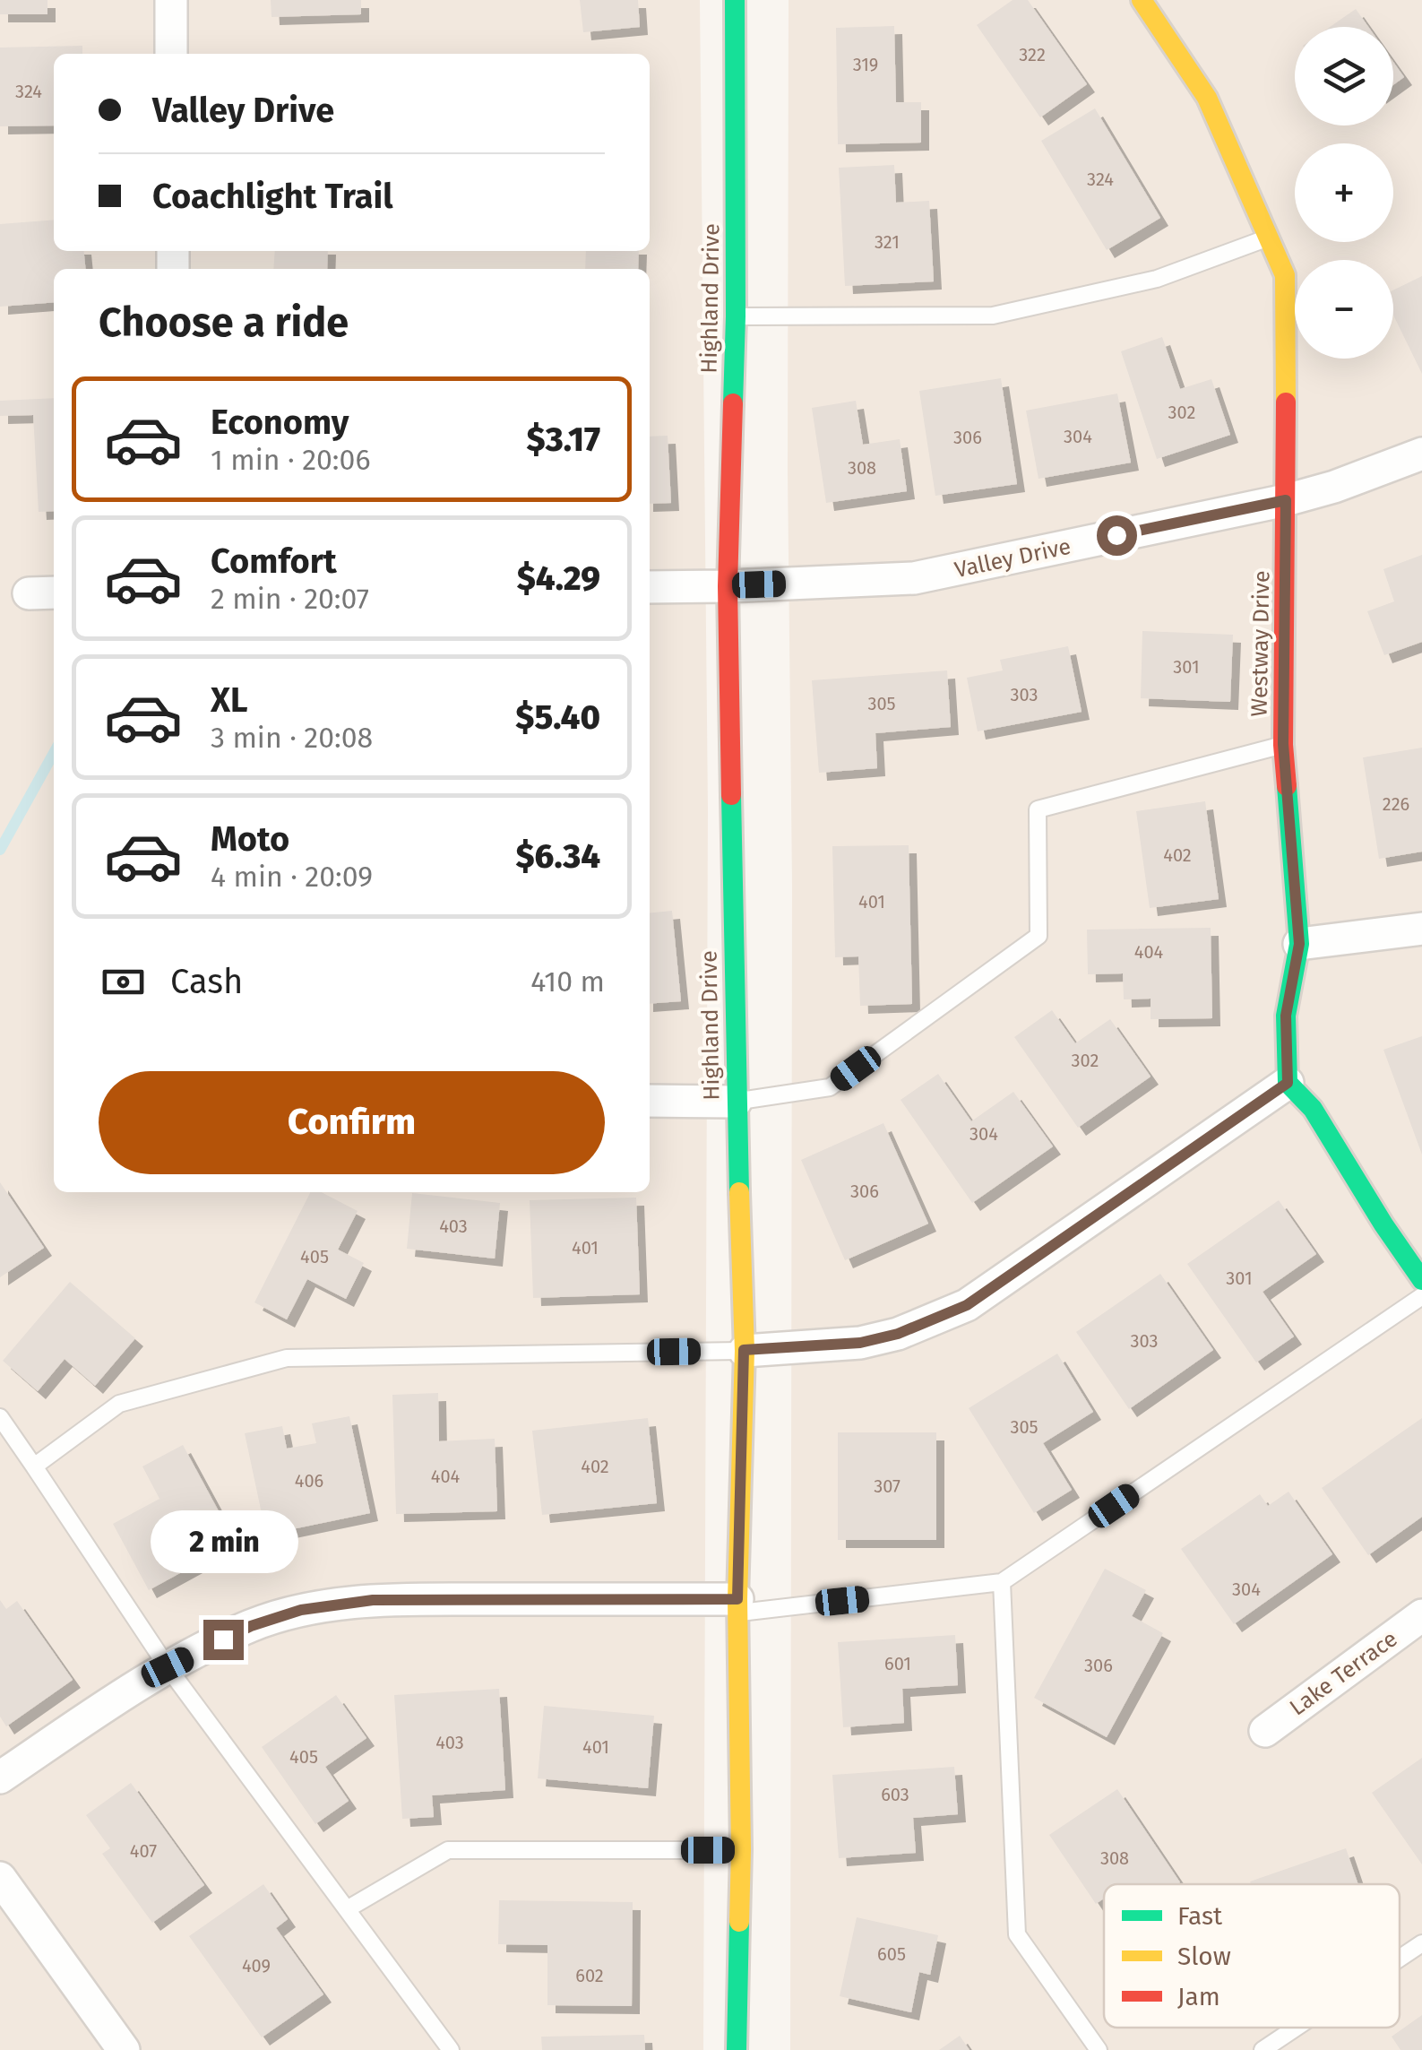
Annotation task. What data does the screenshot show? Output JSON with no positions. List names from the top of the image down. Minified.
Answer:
{"streets":{"street":["Highland Drive","Valley Drive","Westway Drive","Lake Terrace"]},"crossings":[["Highland Drive","Valley Drive"],["Valley Drive","Westway Drive"]],"house_numbers":["322","319","324","324","321","302","304","306","308","301","303","305","226","402","401","404","302","304","306","403","401","405","301","303","305","402","404","406","307","304","601","306","403","401","405","603","407","308","605","409","602"],"legend":["Fast","Slow","Jam"],"page":{"map_buttons":["+","−"],"banner":["Valley Drive","Coachlight Trail"],"heading":"Choose a ride","list":[{"name":"Economy","note":"1 min · 20:06","value":"$3.17"},{"name":"Comfort","note":"2 min · 20:07","value":"$4.29"},{"name":"XL","note":"3 min · 20:08","value":"$5.40"},{"name":"Moto","note":"4 min · 20:09","value":"$6.34"}],"pay":["Cash","410 m"],"buttons":"Confirm","bubble":"2 min"}}
